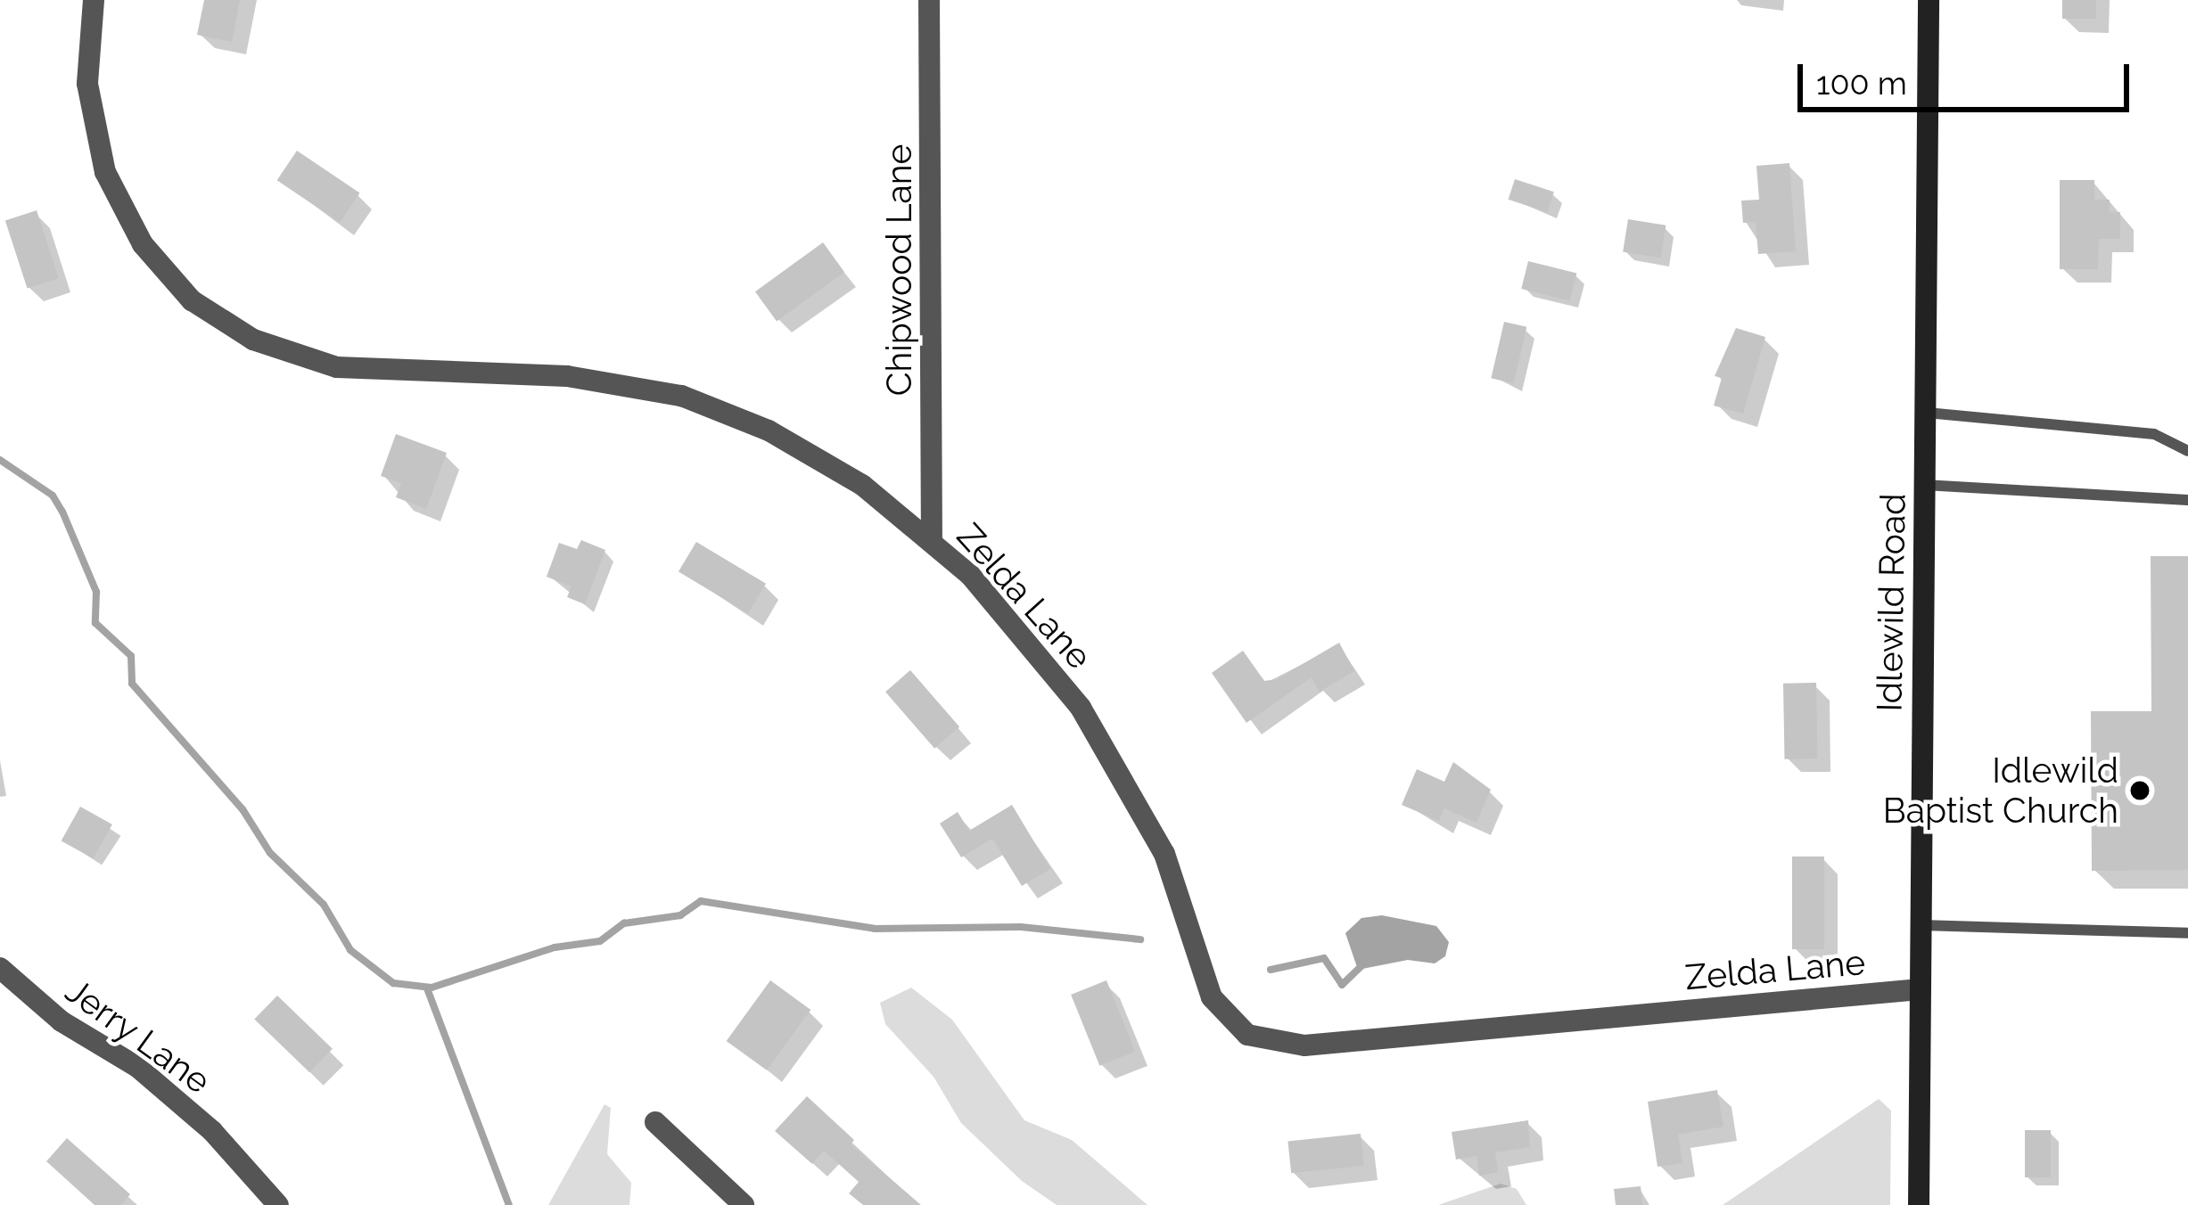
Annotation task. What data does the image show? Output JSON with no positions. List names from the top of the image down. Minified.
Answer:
{"streets":{"main road":["Idlewild Road"],"street":["Chipwood Lane","Zelda Lane","Jerry Lane"]},"crossings":[["Chipwood Lane","Zelda Lane"],["Zelda Lane","Idlewild Road"]],"places":["Idlewild Baptist Church"],"scale_bar":"100 m"}
